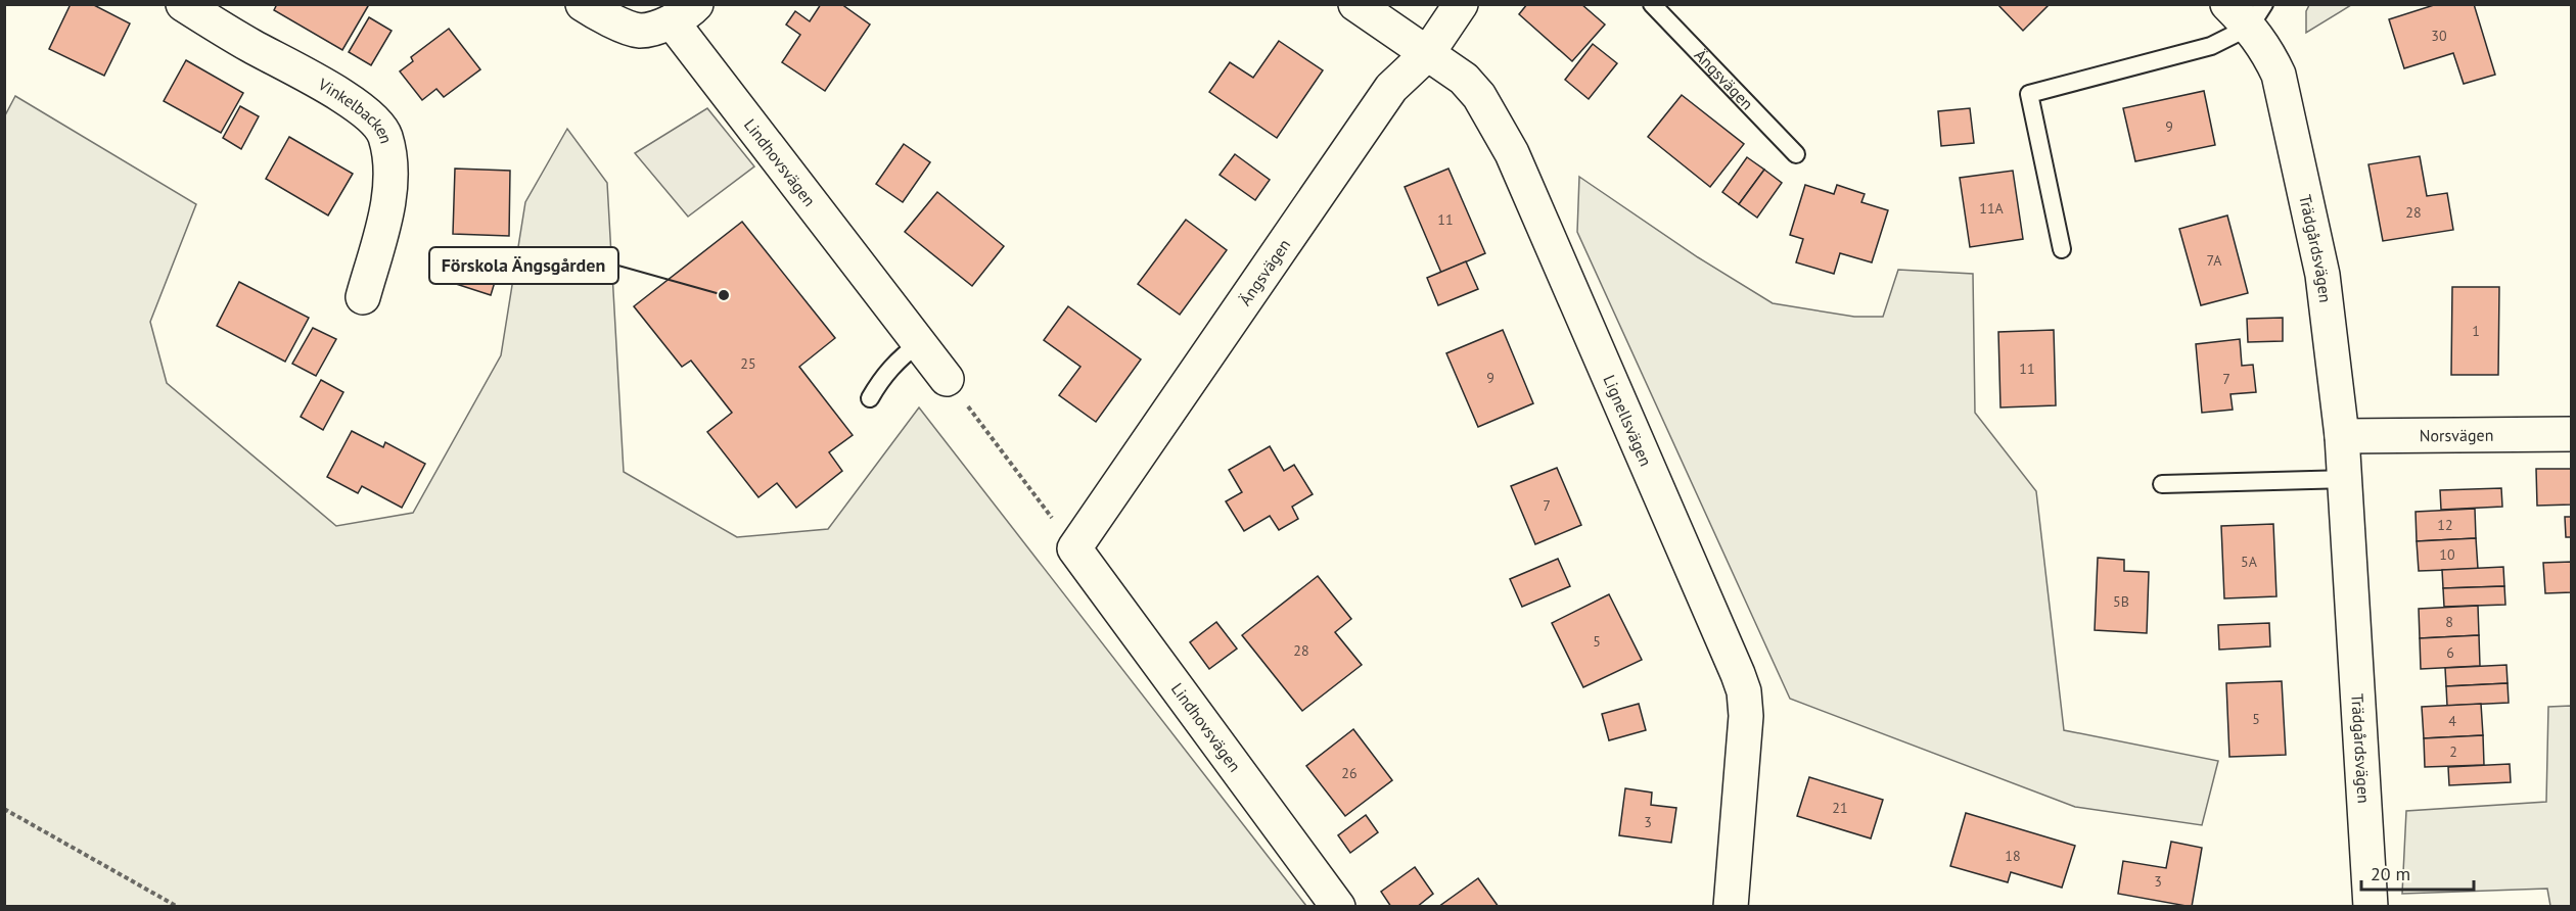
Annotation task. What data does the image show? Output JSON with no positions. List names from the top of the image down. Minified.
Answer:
{"streets":{"street":["Ängsvägen","Vinkelbacken","Lindhovsvägen","Trädgårdsvägen","Lignellsvägen","Norsvägen"]},"crossings":[["Ängsvägen","Lindhovsvägen"],["Ängsvägen","Lignellsvägen"],["Trädgårdsvägen","Norsvägen"]],"places":["Förskola Ängsgården"],"house_numbers":["30","9","11A","28","11","7A","1","25","11","9","7","7","12","10","5A","5B","8","5","28","6","5","4","2","26","21","3","18","3"],"scale_bar":"20 m"}
